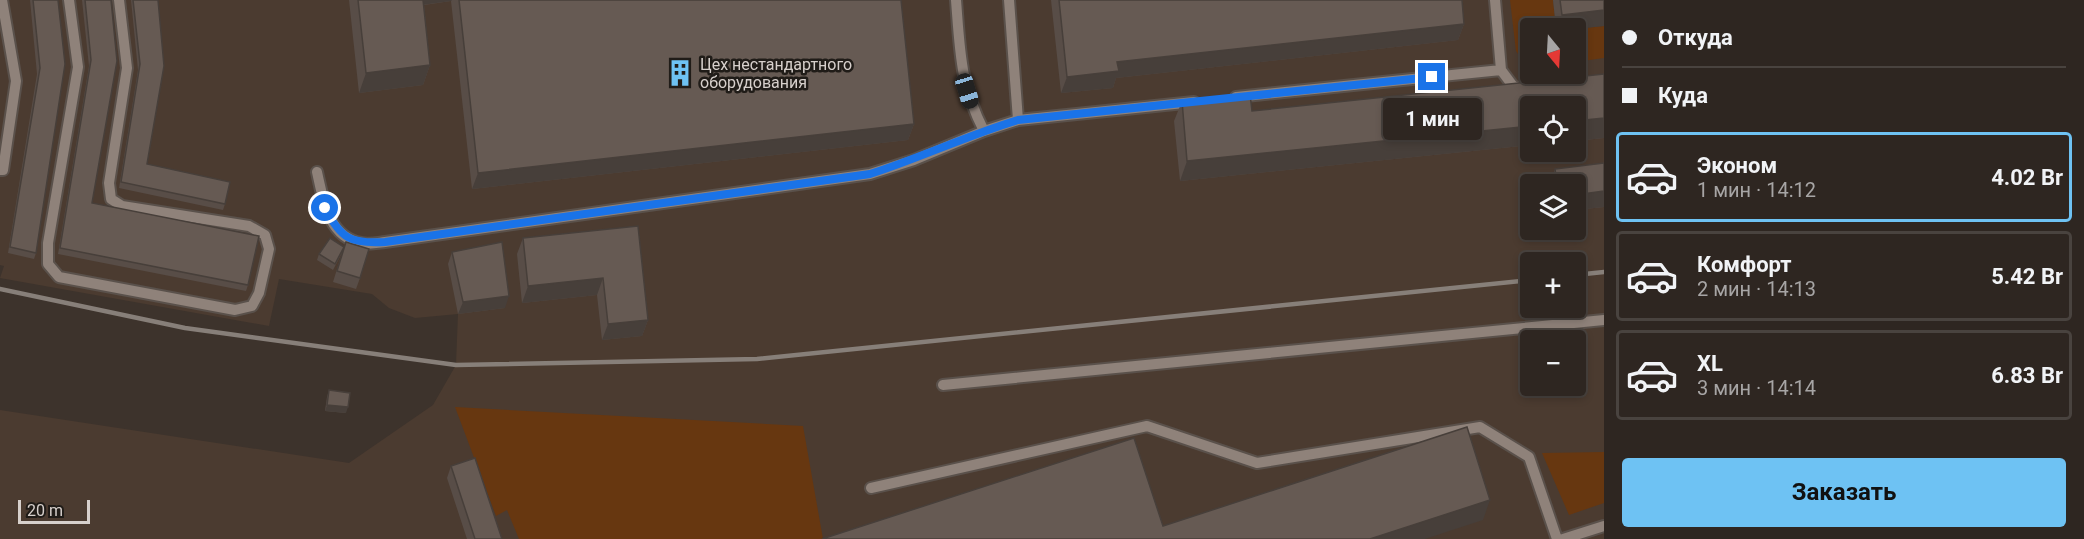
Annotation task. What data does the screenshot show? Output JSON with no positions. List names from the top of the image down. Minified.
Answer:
{"places":{"building":["Цех нестандартного оборудования"]},"scale_bar":"20 m","north":"bottom","page":{"banner":["Откуда","Куда"],"map_buttons":["+","−"],"bubble":"1 мин","list":[{"name":"Эконом","note":"1 мин · 14:12","value":"4.02 Br"},{"name":"Комфорт","note":"2 мин · 14:13","value":"5.42 Br"},{"name":"XL","note":"3 мин · 14:14","value":"6.83 Br"}],"buttons":"Заказать","scale":"20 m"}}
